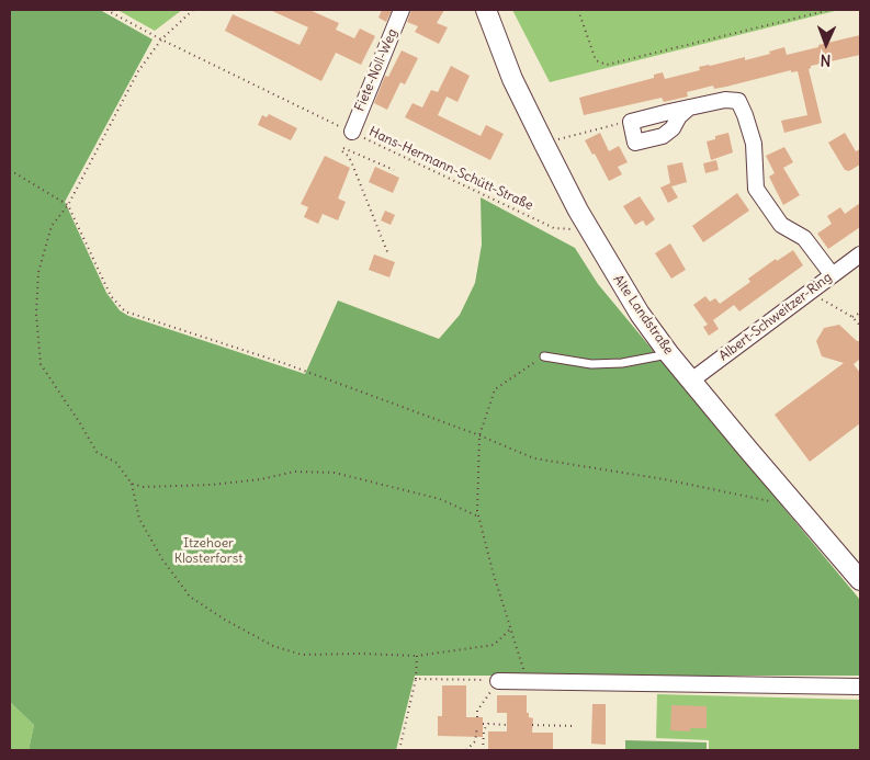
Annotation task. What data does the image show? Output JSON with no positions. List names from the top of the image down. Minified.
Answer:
{"streets":{"street":["Fiete-Noll-Weg","Alte Landstraße","Albert-Schweitzer-Ring"],"path":["Hans-Hermann-Schütt-Straße"]},"crossings":[["Fiete-Noll-Weg","Hans-Hermann-Schütt-Straße"],["Hans-Hermann-Schütt-Straße","Alte Landstraße"],["Alte Landstraße","Albert-Schweitzer-Ring"]],"parks":["Itzehoer Klosterforst"],"north":"bottom"}
